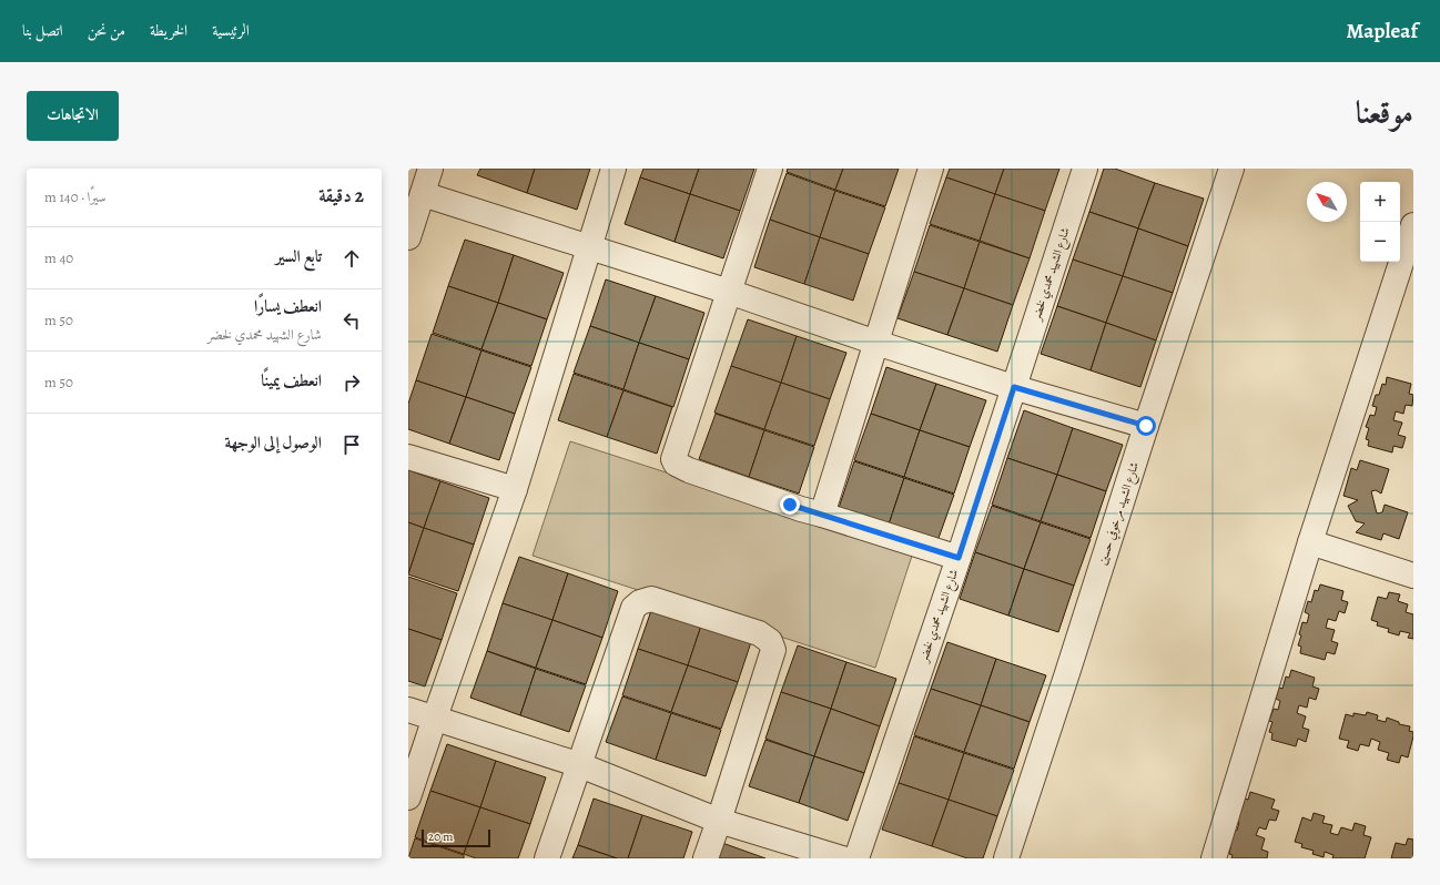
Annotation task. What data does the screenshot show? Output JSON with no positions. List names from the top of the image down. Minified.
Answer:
{"streets":{"street":["شارع الشهيد محمدي لخضر","شارع الشهيد مرخوفي حسين"]},"scale_bar":"20 m","north":"top left","page":{"header":"Mapleaf","nav":["الرئيسية","الخريطة","من نحن","اتصل بنا"],"title":"موقعنا","buttons":"الاتجاهات","heading":["2 دقيقة","سيرًا · 140 m"],"map_buttons":["+","−"],"list":[["تابع السير","40 m"],["انعطف يسارًا","شارع الشهيد محمدي لخضر","50 m"],["انعطف يمينًا","50 m"],"الوصول إلى الوجهة"],"scale":"20 m"}}
